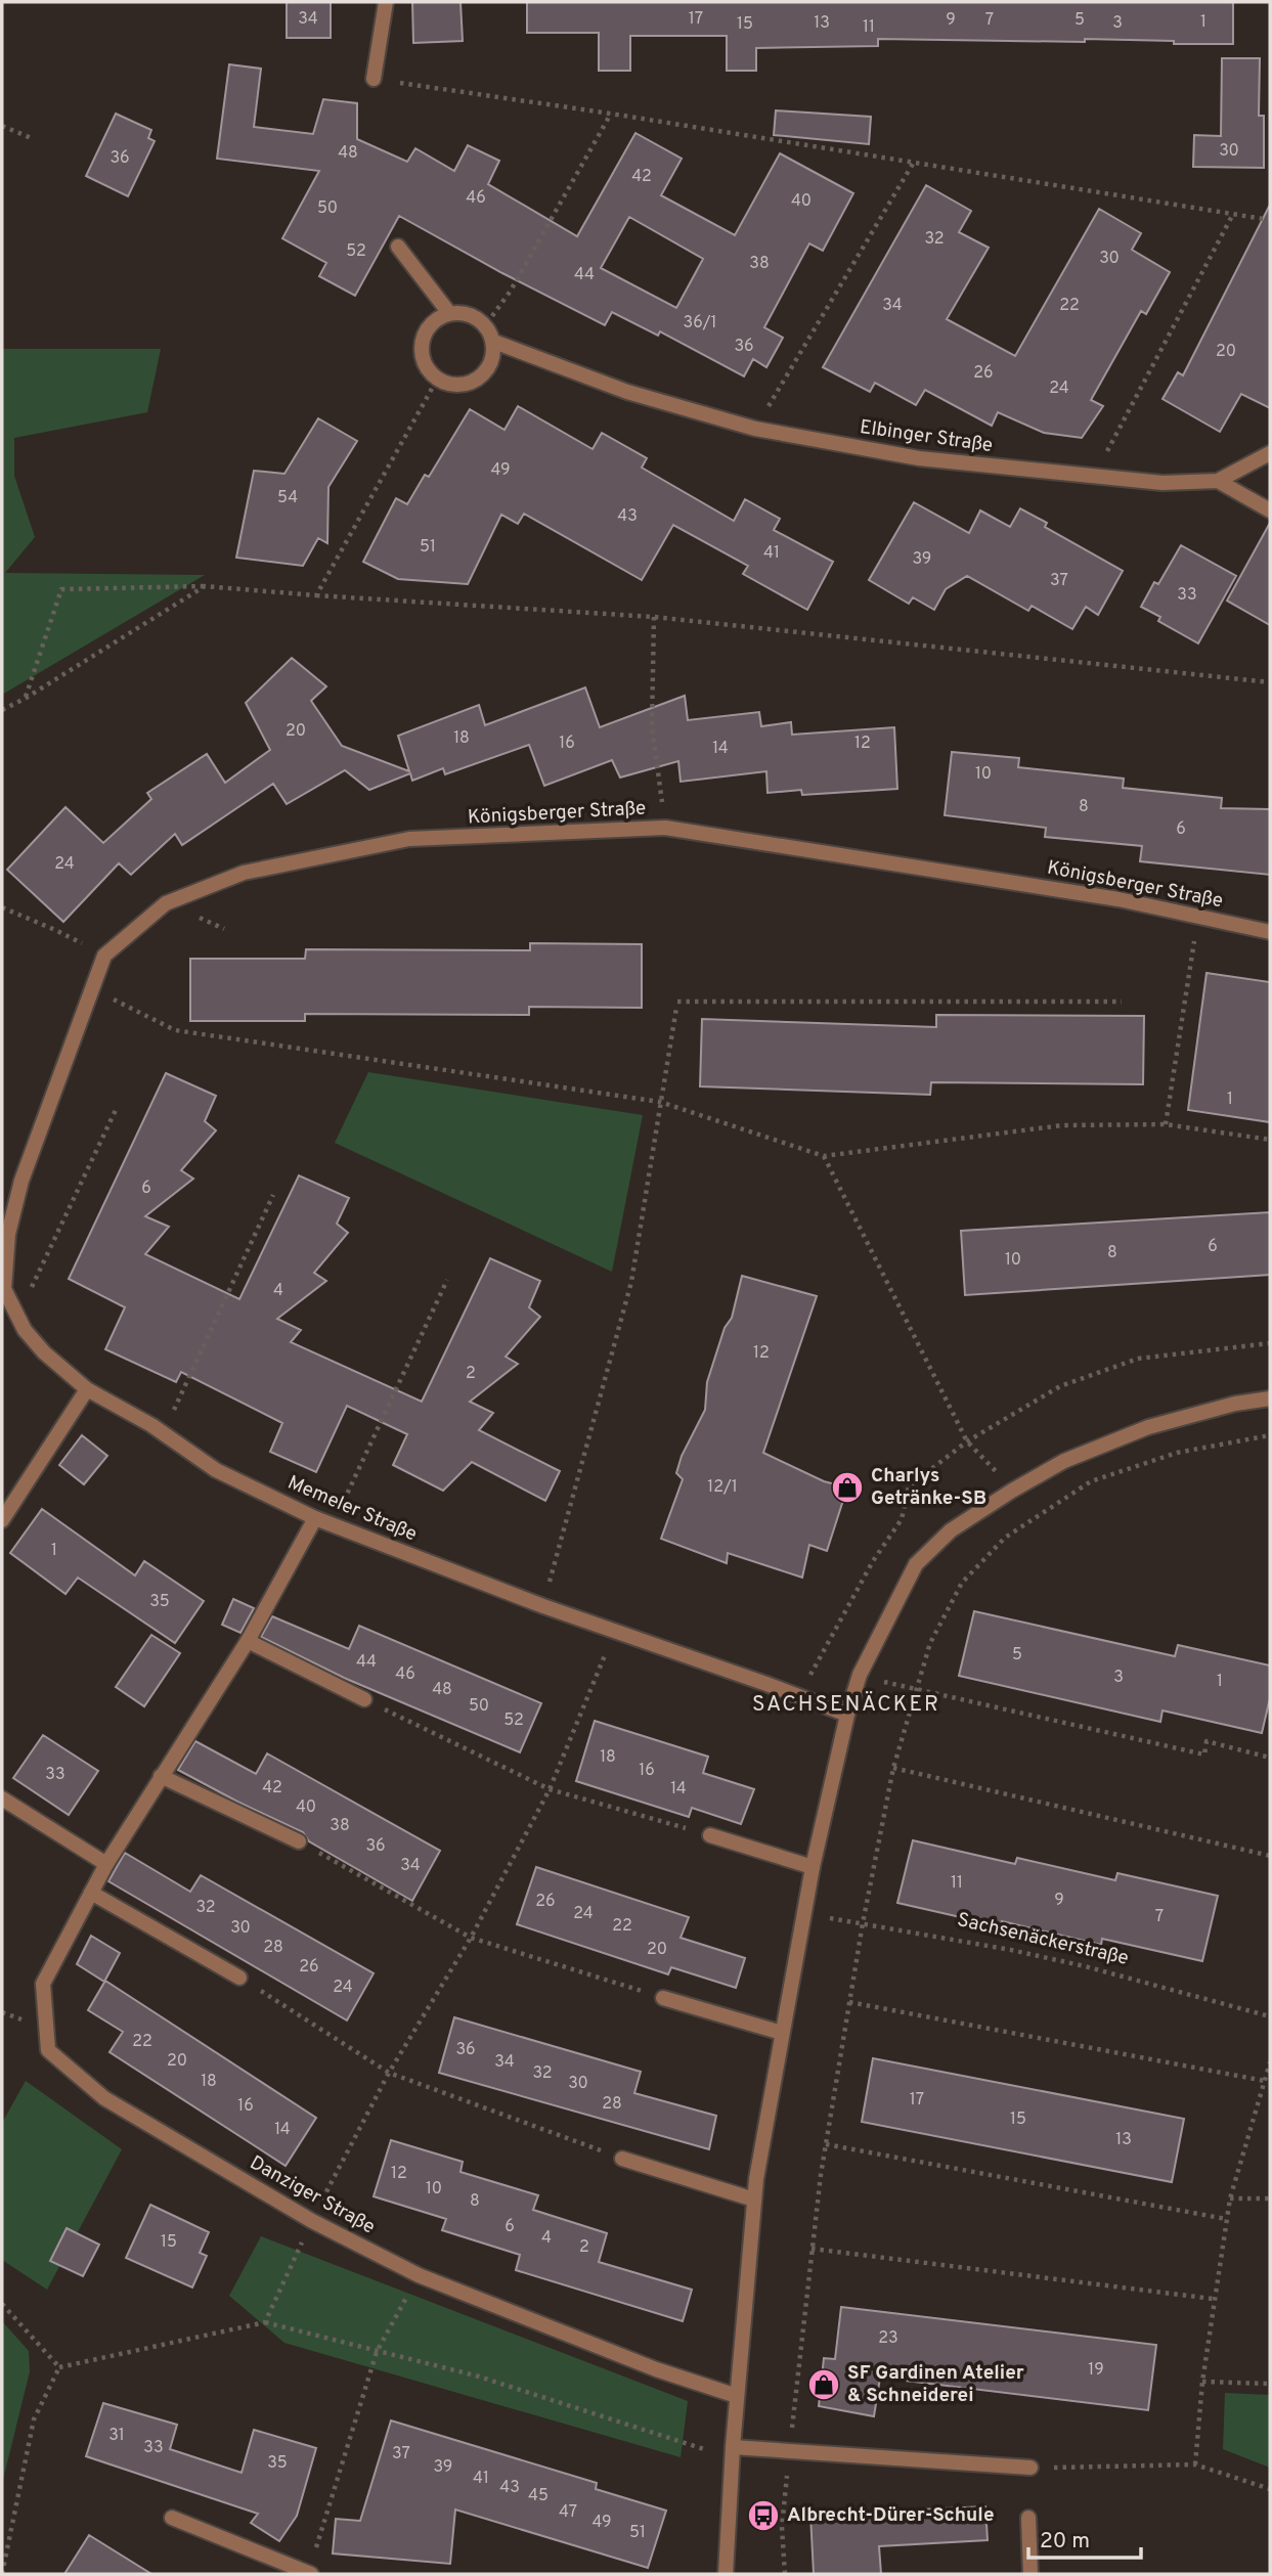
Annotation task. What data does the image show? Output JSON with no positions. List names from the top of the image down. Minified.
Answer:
{"streets":{"street":["Elbinger Straße","Königsberger Straße","Memeler Straße","Danziger Straße"],"path":["Sachsenäckerstraße"]},"crossings":[["Königsberger Straße","Memeler Straße"],["Memeler Straße","Danziger Straße"]],"districts":["SACHSENÄCKER"],"places":{"shop":["Charlys Getränke-SB","SF Gardinen Atelier & Schneiderei"],"bus stop":["Albrecht-Dürer-Schule"]},"house_numbers":["34","17","9","7","5","1","13","3","15","11","30","48","36","42","46","40","50","32","52","30","38","44","34","22","36/1","36","20","26","24","49","54","43","51","41","39","37","33","20","18","16","12","14","10","8","6","24","1","6","6","8","10","4","12","2","12/1","1","35","5","44","46","3","1","48","50","52","18","16","33","42","14","40","38","36","34","11","9","26","32","24","7","22","30","28","20","26","24","22","36","20","34","32","18","30","17","28","16","15","14","13","12","10","8","6","4","15","2","23","19","31","33","37","35","39","41","43","45","47","49","51"],"scale_bar":"20 m"}
